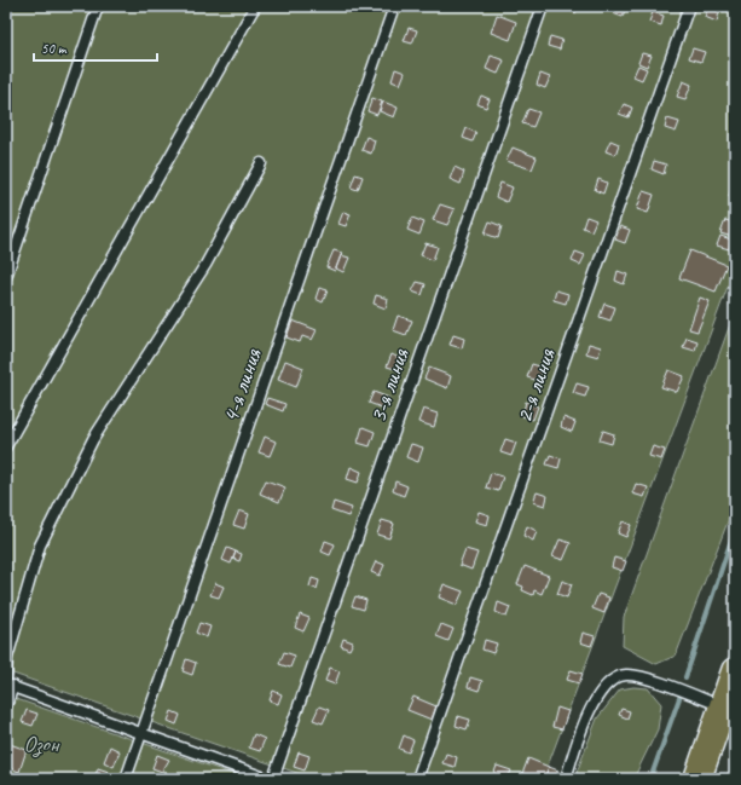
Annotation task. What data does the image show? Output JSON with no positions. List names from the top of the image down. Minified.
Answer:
{"streets":{"lane":["4-я линия","3-я линия","2-я линия"]},"parks":["Озон"],"scale_bar":"50 m"}
